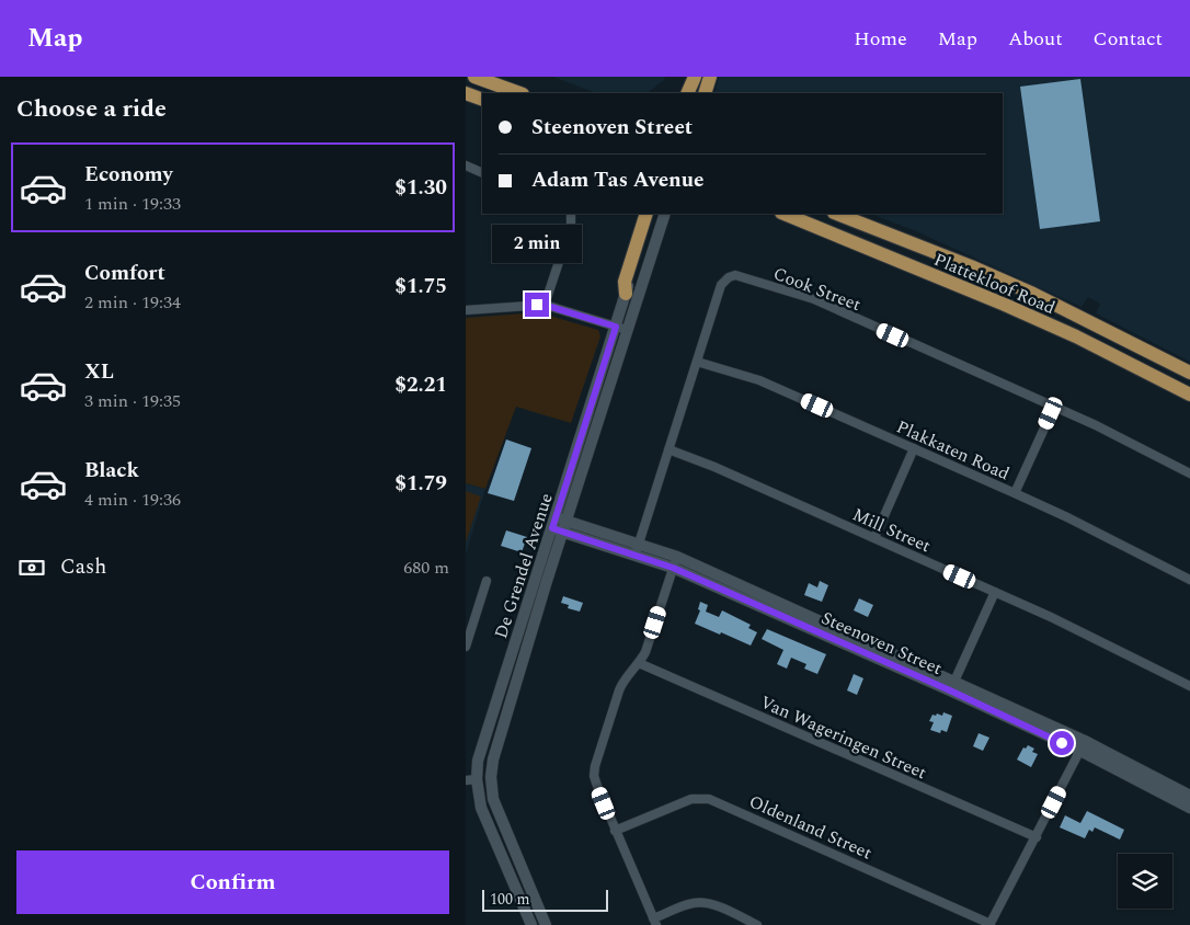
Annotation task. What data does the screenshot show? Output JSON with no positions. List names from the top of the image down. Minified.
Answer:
{"streets":{"main road":["Plattekloof Road"],"street":["Cook Street","Plakkaten Road","Mill Street","De Grendel Avenue","Steenoven Street","Van Wageringen Street","Oldenland Street"]},"crossings":[["Cook Street","Plakkaten Road"],["Cook Street","Mill Street"],["Cook Street","Steenoven Street"],["De Grendel Avenue","Steenoven Street"]],"scale_bar":"100 m","page":{"header":"Map","nav":["Home","Map","About","Contact"],"heading":"Choose a ride","banner":["Steenoven Street","Adam Tas Avenue"],"list":[{"name":"Economy","note":"1 min · 19:33","value":"$1.30"},{"name":"Comfort","note":"2 min · 19:34","value":"$1.75"},{"name":"XL","note":"3 min · 19:35","value":"$2.21"},{"name":"Black","note":"4 min · 19:36","value":"$1.79"}],"bubble":"2 min","pay":["Cash","680 m"],"buttons":"Confirm","scale":"100 m"}}
